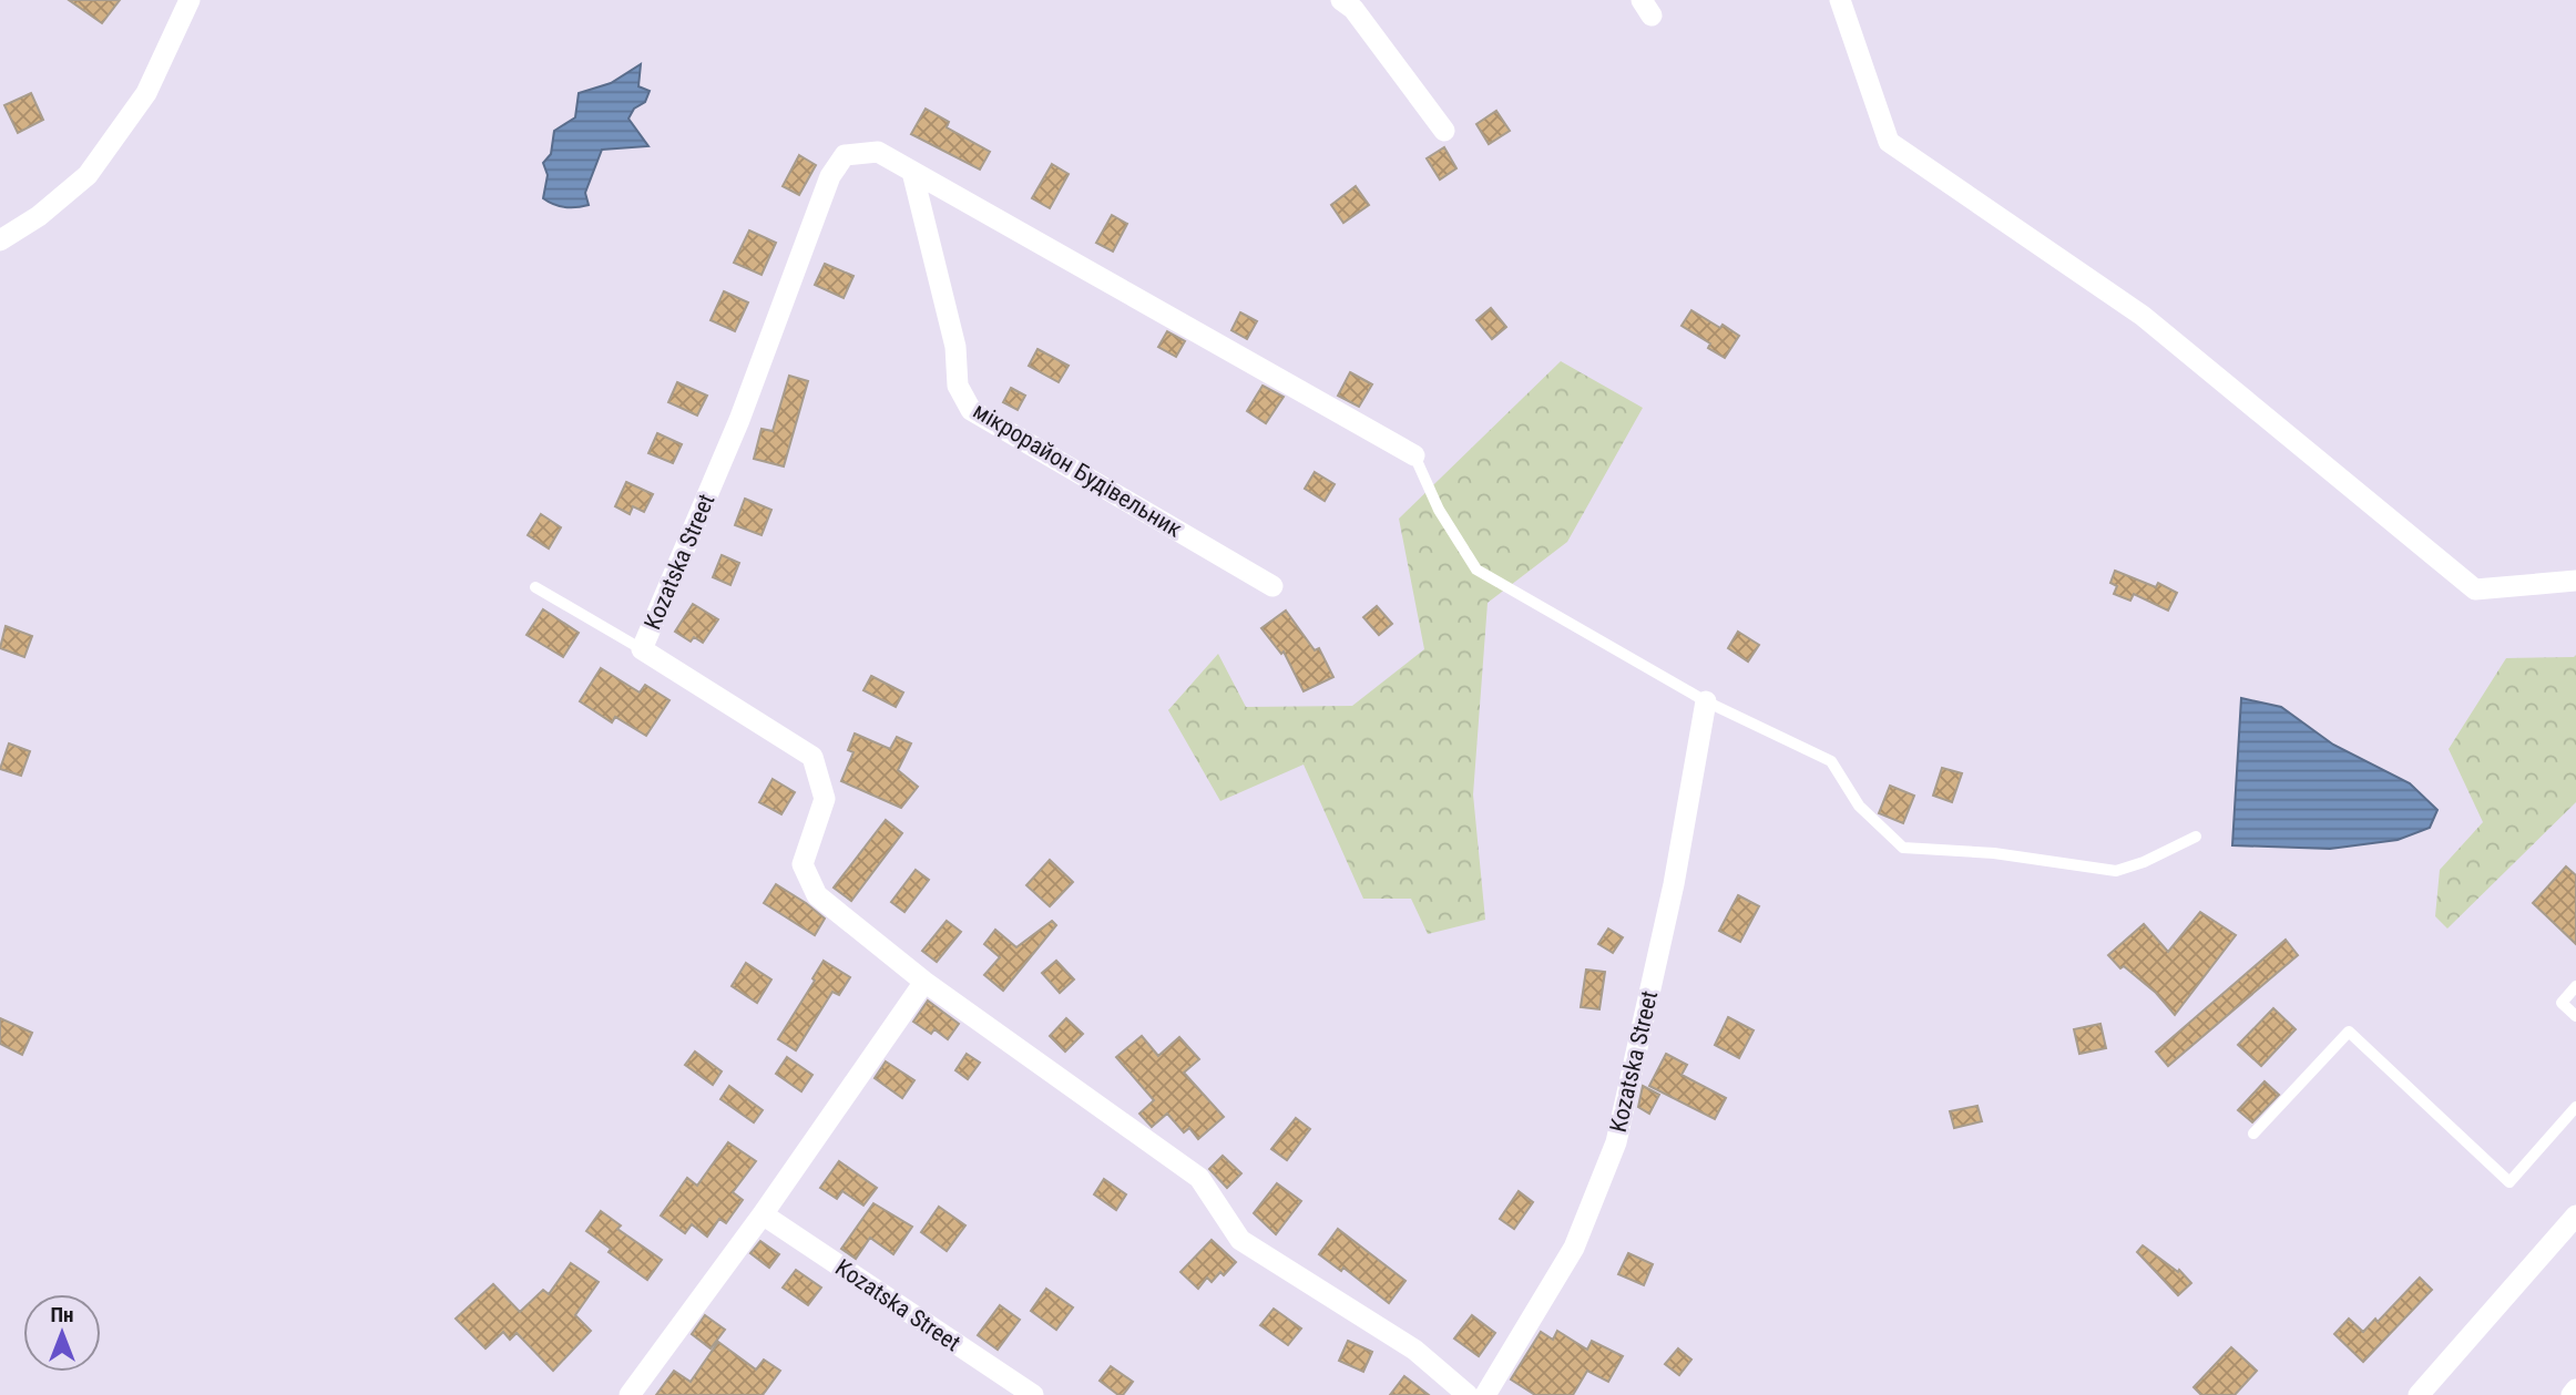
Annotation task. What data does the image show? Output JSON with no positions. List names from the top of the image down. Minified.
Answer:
{"streets":{"street":["мікрорайон Будівельник","Kozatska Street"]},"crossings":[["мікрорайон Будівельник","Kozatska Street"]],"north":"top"}
